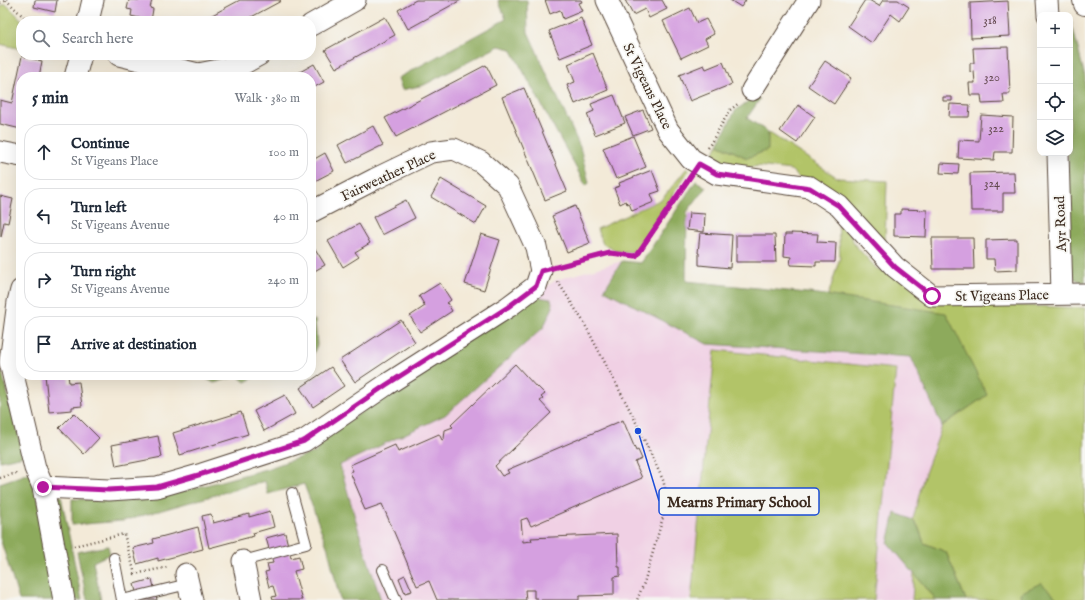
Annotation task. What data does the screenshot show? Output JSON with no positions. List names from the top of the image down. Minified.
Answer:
{"streets":{"street":["St Vigeans Place","Fairweather Place","Ayr Road"]},"crossings":[["St Vigeans Place","Ayr Road"]],"places":["Mearns Primary School"],"house_numbers":["318","320","322","324"],"page":{"map_buttons":["+","−"],"search":"Search here","heading":["5 min","Walk · 380 m"],"list":[["Continue","St Vigeans Place","100 m"],["Turn left","St Vigeans Avenue","40 m"],["Turn right","St Vigeans Avenue","240 m"],"Arrive at destination"]}}
